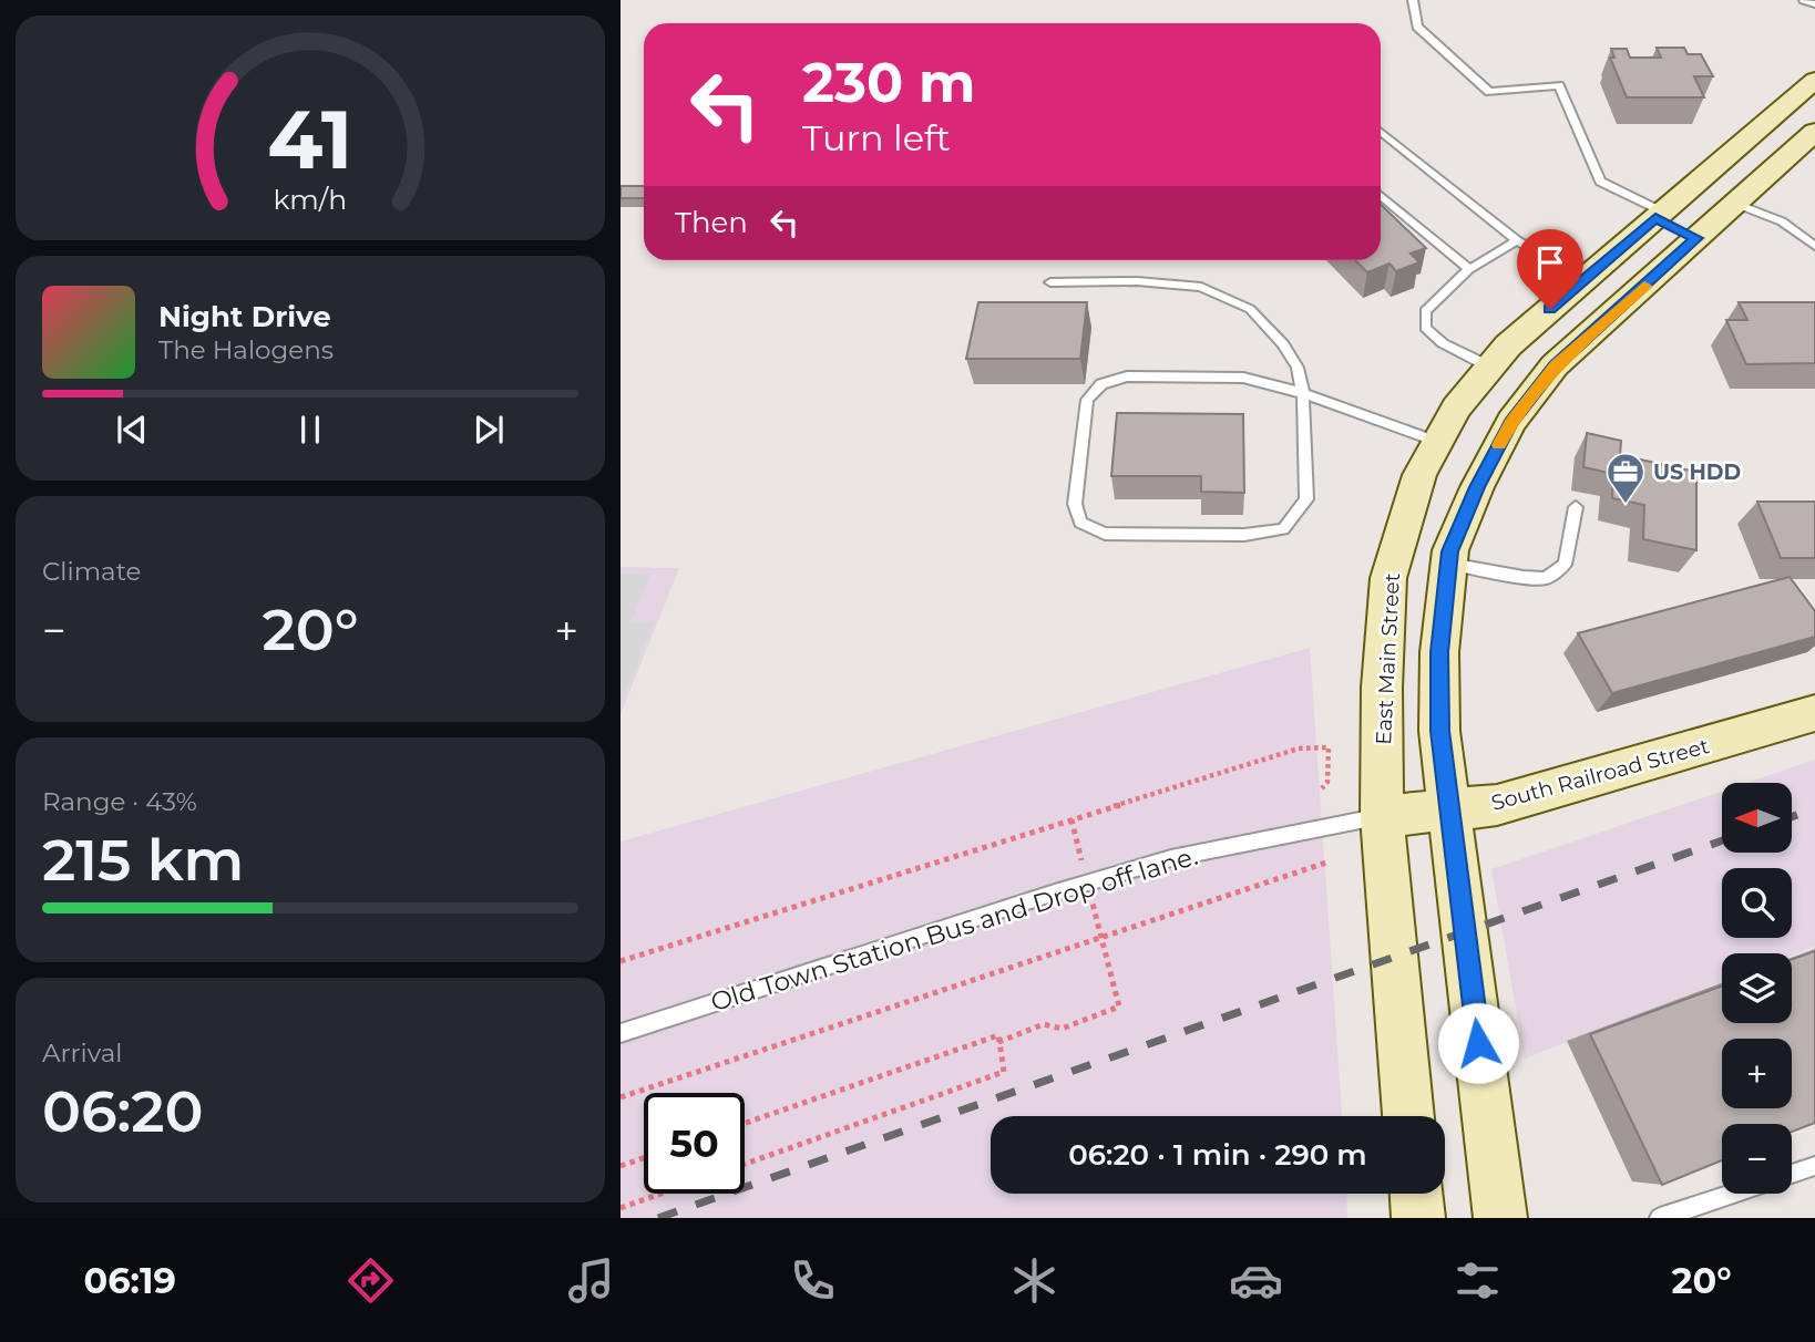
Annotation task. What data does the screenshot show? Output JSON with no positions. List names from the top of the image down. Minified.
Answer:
{"streets":{"main road":["East Main Street","South Railroad Street"],"lane":["Old Town Station Bus and Drop off lane."]},"crossings":[["East Main Street","South Railroad Street"],["East Main Street","Old Town Station Bus and Drop off lane."],["South Railroad Street","Old Town Station Bus and Drop off lane."]],"places":{"office":["US HDD"]},"north":"left","page":{"turn":["230 m","Turn left"],"then":"Then","song":["Night Drive","The Halogens"],"tile":["Climate",["Range · 43%","215 km"],["Arrival","06:20"]],"heat":["−","20°","+"],"map_buttons":["+","−"],"limit":"50","trip":"06:20 · 1 min · 290 m","tabs":["06:19","20°"],"gauge":["41","km/h"]}}
